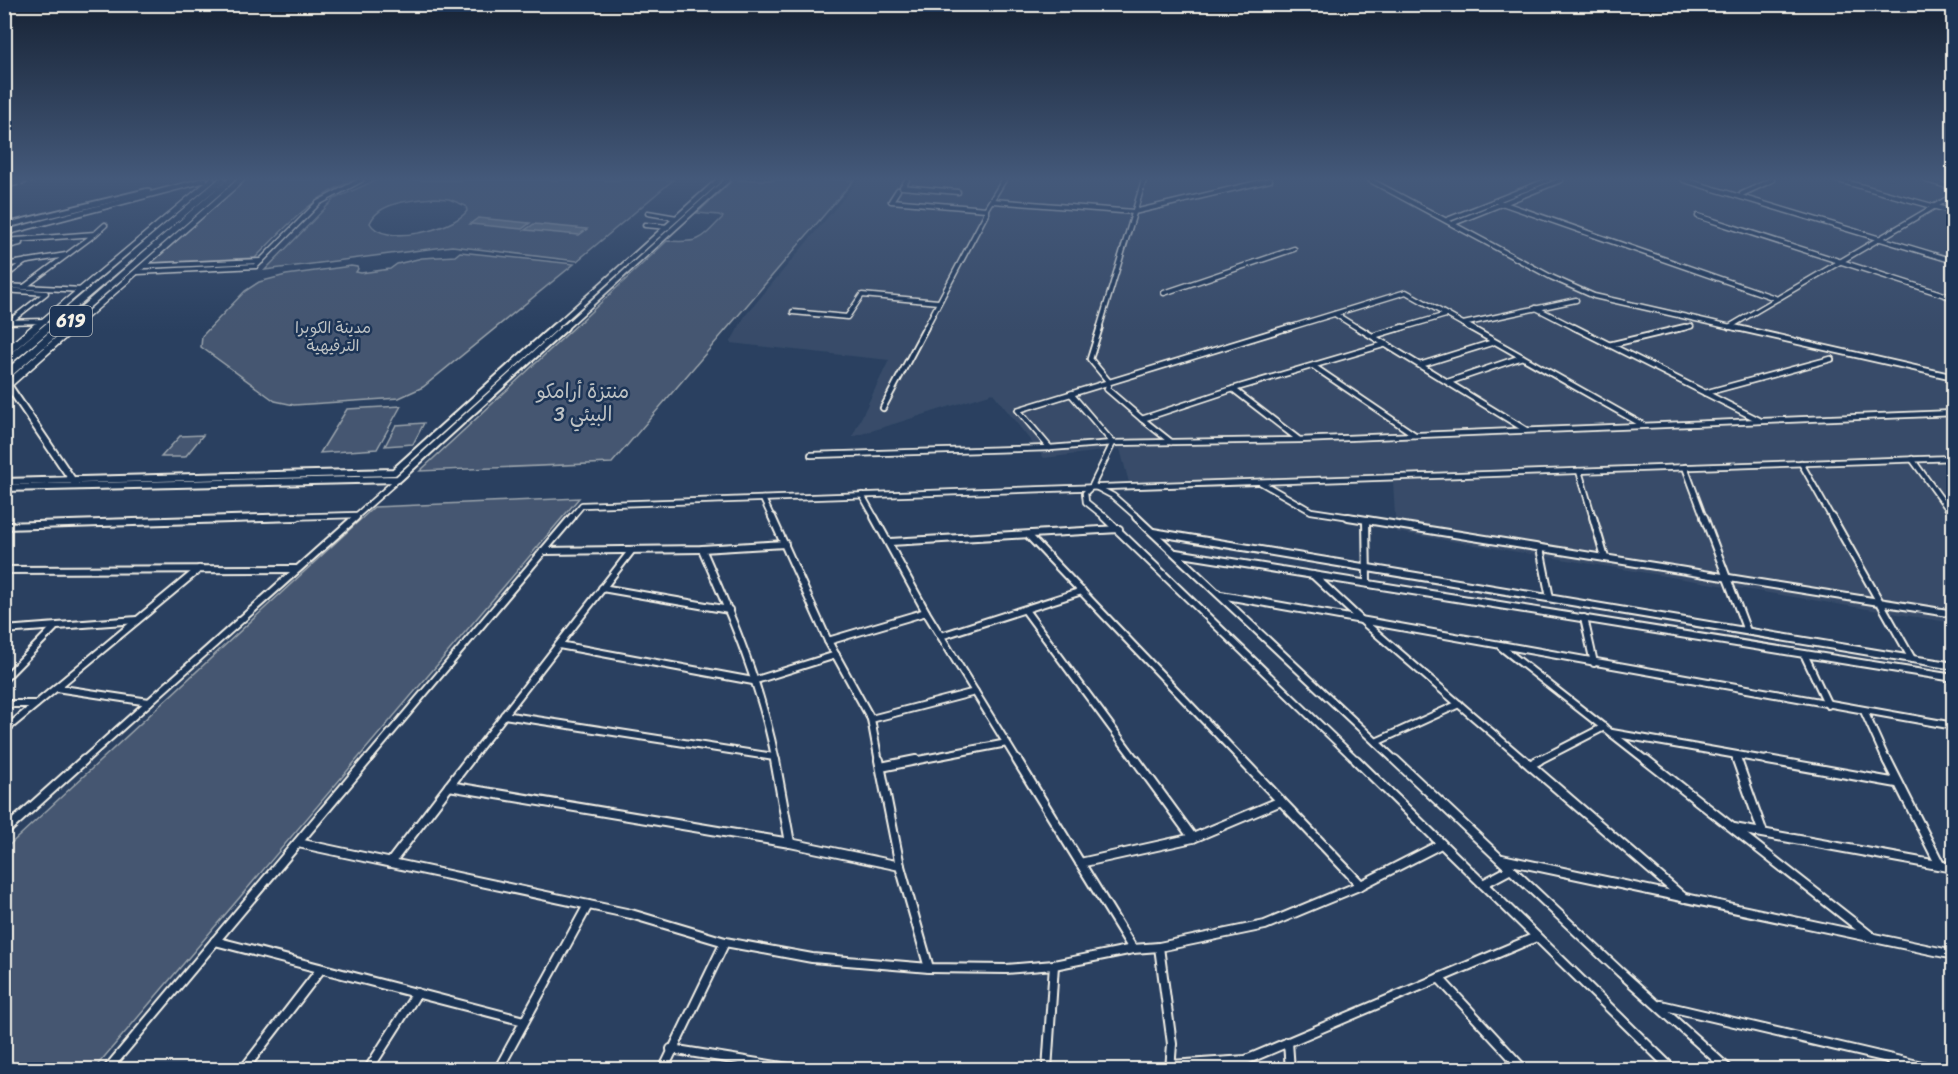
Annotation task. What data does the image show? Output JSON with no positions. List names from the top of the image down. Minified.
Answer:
{"streets":{"highway":["619"]},"parks":["مدينة الكوبرا الترفيهية","منتزة أرامكو البيئي 3"]}
